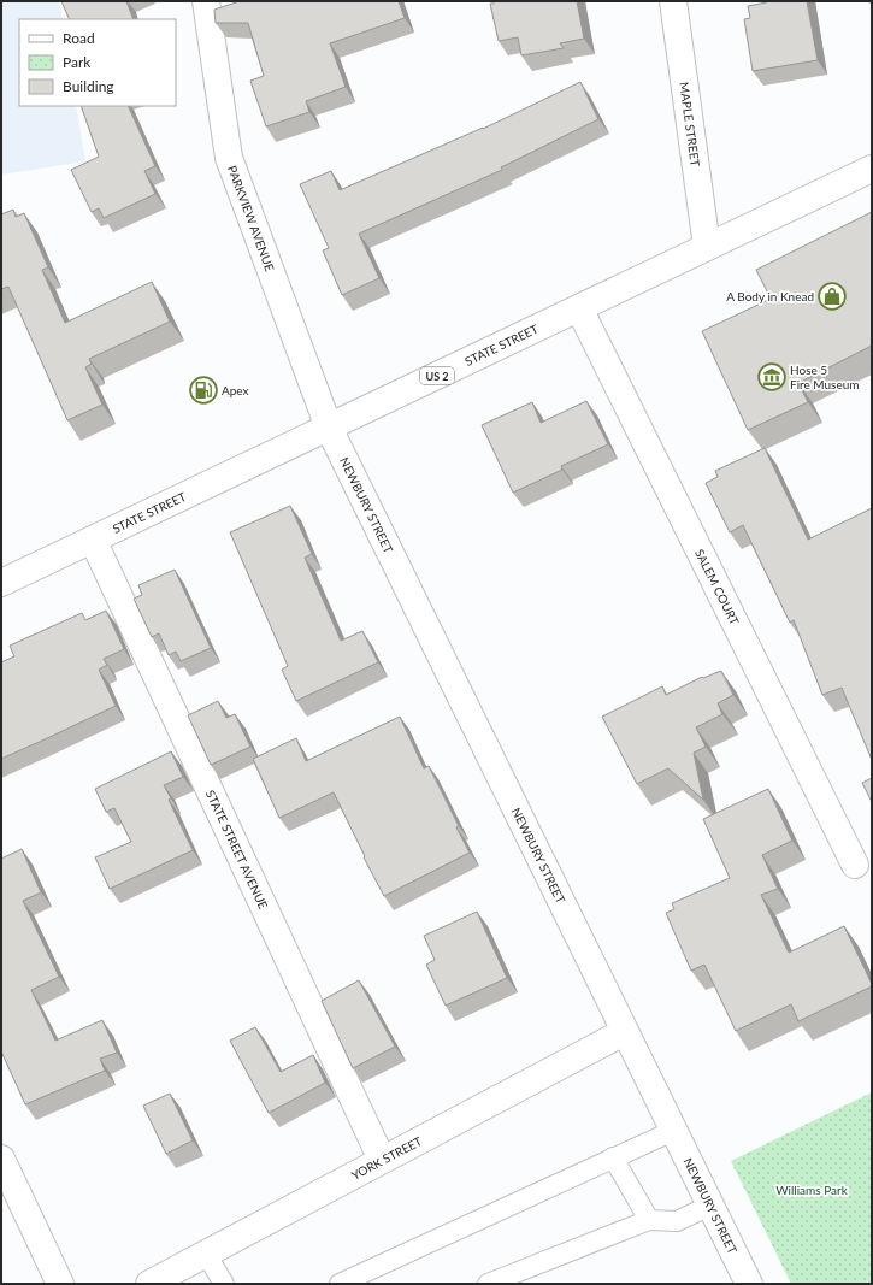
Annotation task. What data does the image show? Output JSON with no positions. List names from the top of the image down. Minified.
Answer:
{"streets":{"street":["MAPLE STREET","PARKVIEW AVENUE","STATE STREET","US 2","NEWBURY STREET","SALEM COURT","STATE STREET AVENUE","YORK STREET"]},"crossings":[["MAPLE STREET","STATE STREET"],["PARKVIEW AVENUE","STATE STREET"],["PARKVIEW AVENUE","NEWBURY STREET"],["STATE STREET","NEWBURY STREET"],["STATE STREET","SALEM COURT"],["STATE STREET","STATE STREET AVENUE"],["NEWBURY STREET","YORK STREET"],["STATE STREET AVENUE","YORK STREET"]],"parks":["Williams Park"],"places":{"shop":["A Body in Knead"],"museum":["Hose 5 Fire Museum"],"fuel station":["Apex"]},"legend":["Road","Park","Building"]}
